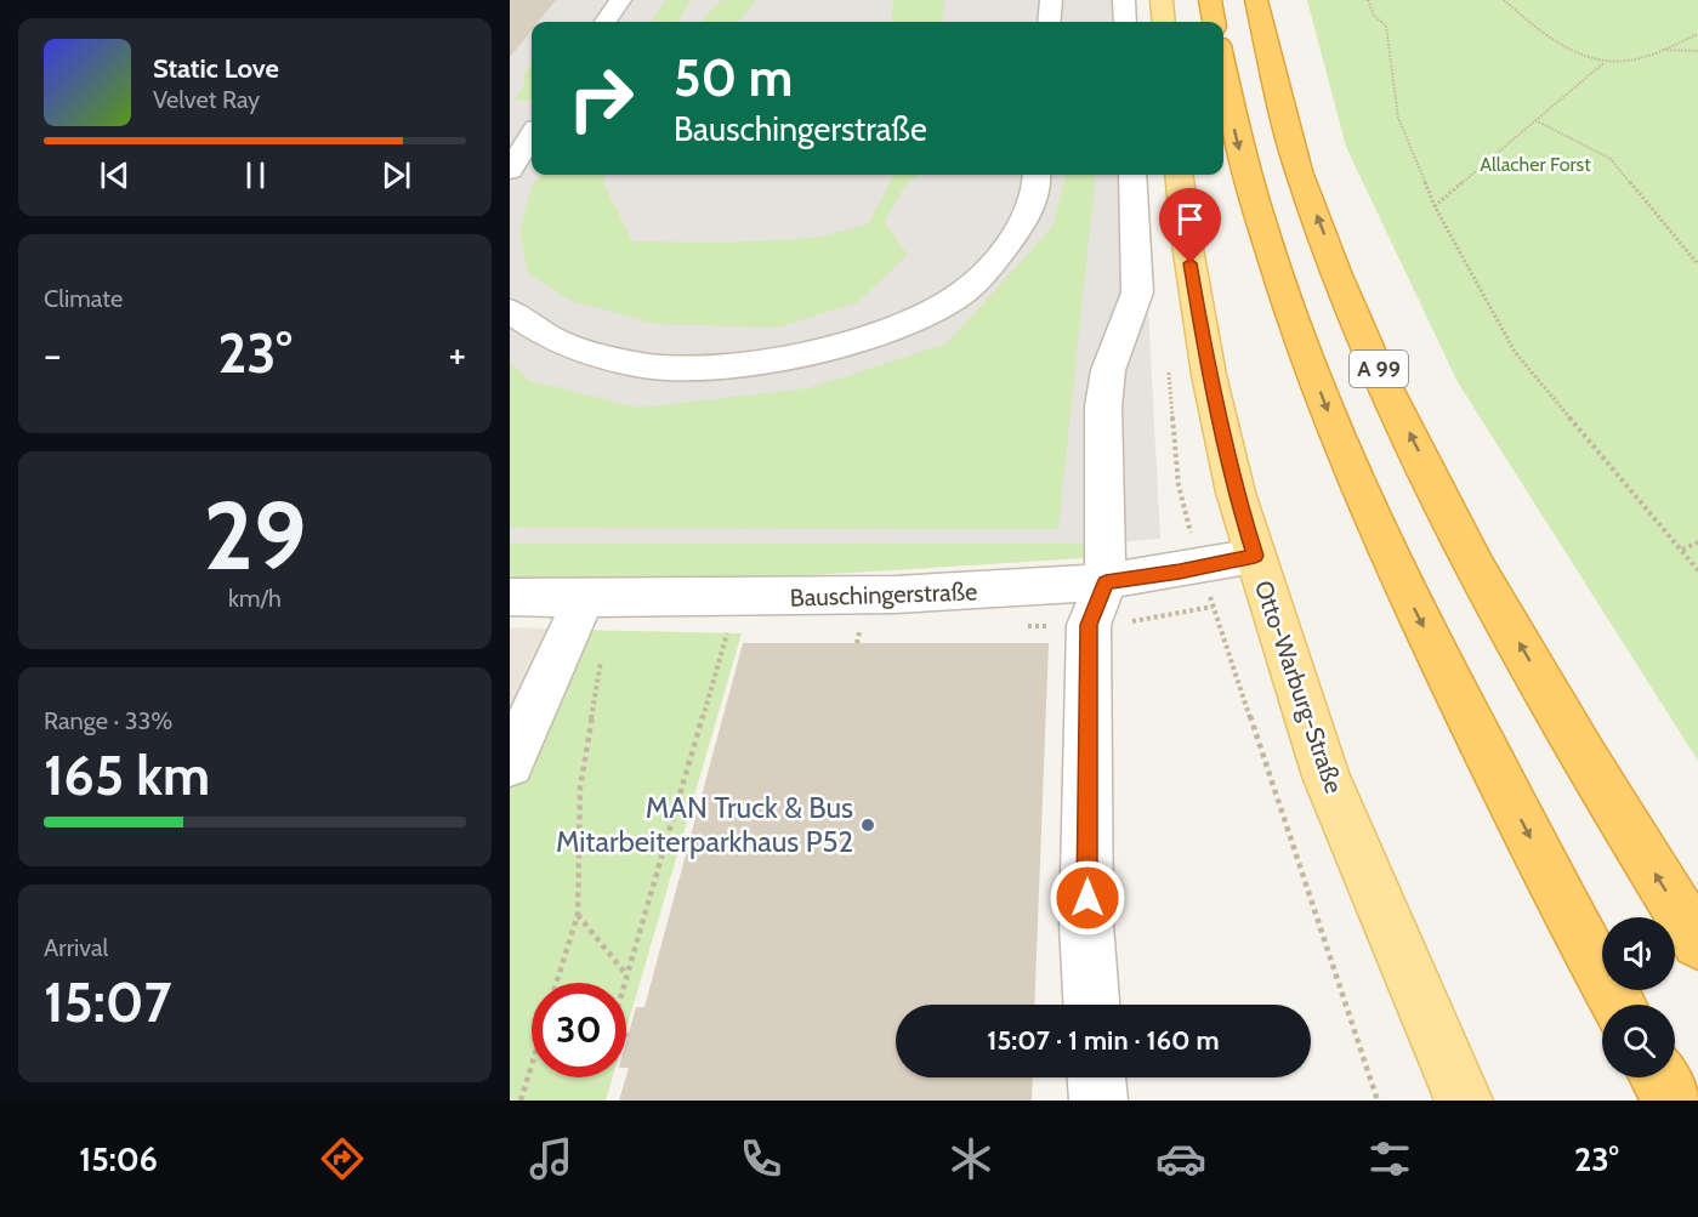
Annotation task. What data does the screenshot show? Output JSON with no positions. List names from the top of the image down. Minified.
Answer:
{"streets":{"highway":["A 99"],"main road":["Otto-Warburg-Straße"],"street":["Bauschingerstraße"]},"crossings":[["Bauschingerstraße","Otto-Warburg-Straße"]],"parks":["Allacher Forst"],"places":["MAN Truck & Bus Mitarbeiterparkhaus P52"],"page":{"turn":["50 m","Bauschingerstraße"],"song":["Static Love","Velvet Ray"],"tile":["Climate",["29","km/h"],["Range · 33%","165 km"],["Arrival","15:07"]],"heat":["−","23°","+"],"limit":"30","trip":"15:07 · 1 min · 160 m","tabs":["15:06","23°"]}}
